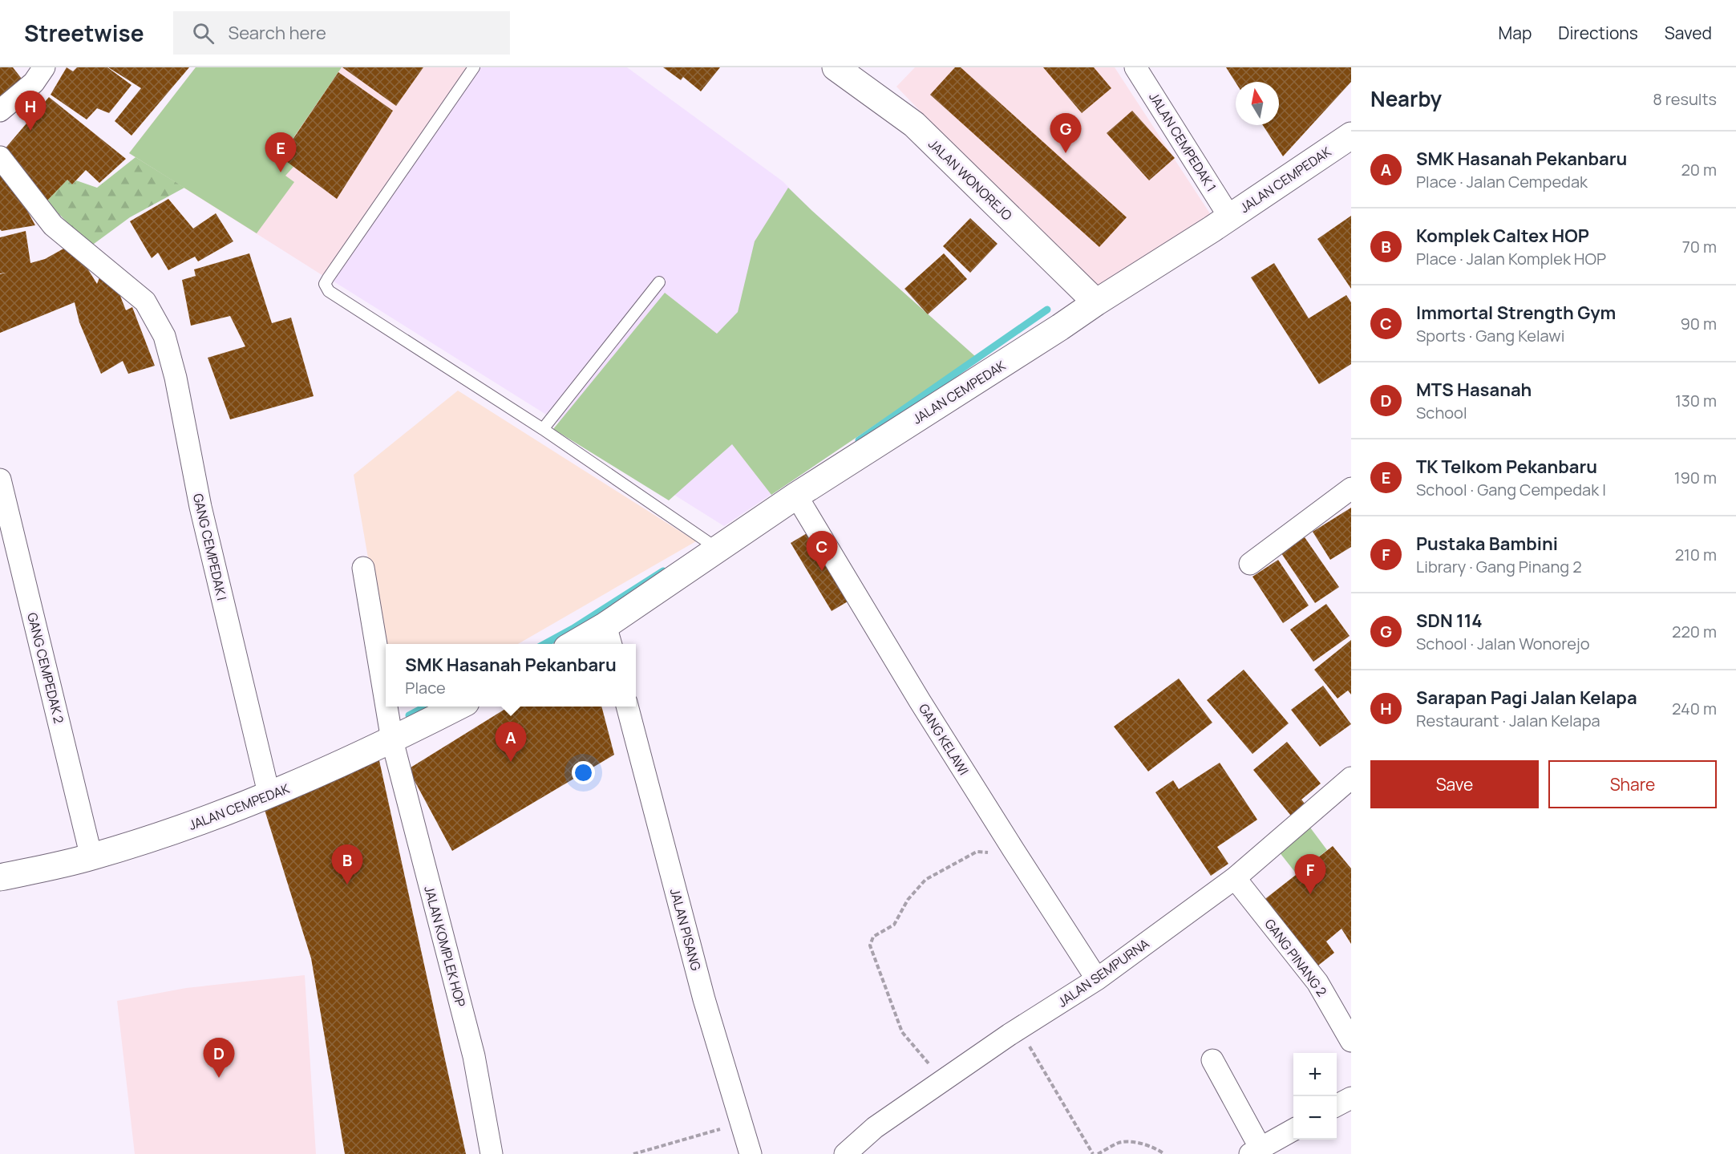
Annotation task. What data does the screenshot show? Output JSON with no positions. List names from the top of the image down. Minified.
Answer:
{"streets":{"street":["JALAN CEMPEDAK 1","JALAN WONOREJO","JALAN CEMPEDAK","GANG CEMPEDAK I","GANG CEMPEDAK 2","GANG KELAWI","JALAN PISANG","JALAN KOMPLEK HOP","GANG PINANG 2","JALAN SEMPURNA"]},"crossings":[["JALAN CEMPEDAK 1","JALAN CEMPEDAK"],["JALAN WONOREJO","JALAN CEMPEDAK"],["JALAN CEMPEDAK","GANG CEMPEDAK I"],["JALAN CEMPEDAK","GANG CEMPEDAK 2"],["JALAN CEMPEDAK","GANG KELAWI"],["JALAN CEMPEDAK","JALAN KOMPLEK HOP"],["GANG KELAWI","JALAN SEMPURNA"],["GANG PINANG 2","JALAN SEMPURNA"]],"north":"top","page":{"header":"Streetwise","search":"Search here","nav":["Map","Directions","Saved"],"heading":["Nearby","8 results"],"pins":["H","G","E","C","A","B","F","D"],"list":[{"mark":"A","name":"SMK Hasanah Pekanbaru","note":"Place · Jalan Cempedak","value":"20 m"},{"mark":"B","name":"Komplek Caltex HOP","note":"Place · Jalan Komplek HOP","value":"70 m"},{"mark":"C","name":"Immortal Strength Gym","note":"Sports · Gang Kelawi","value":"90 m"},{"mark":"D","name":"MTS Hasanah","note":"School","value":"130 m"},{"mark":"E","name":"TK Telkom Pekanbaru","note":"School · Gang Cempedak I","value":"190 m"},{"mark":"F","name":"Pustaka Bambini","note":"Library · Gang Pinang 2","value":"210 m"},{"mark":"G","name":"SDN 114","note":"School · Jalan Wonorejo","value":"220 m"},{"mark":"H","name":"Sarapan Pagi Jalan Kelapa","note":"Restaurant · Jalan Kelapa","value":"240 m"}],"popup":["SMK Hasanah Pekanbaru","Place"],"buttons":["Save","Share"],"map_buttons":["+","−"]}}
